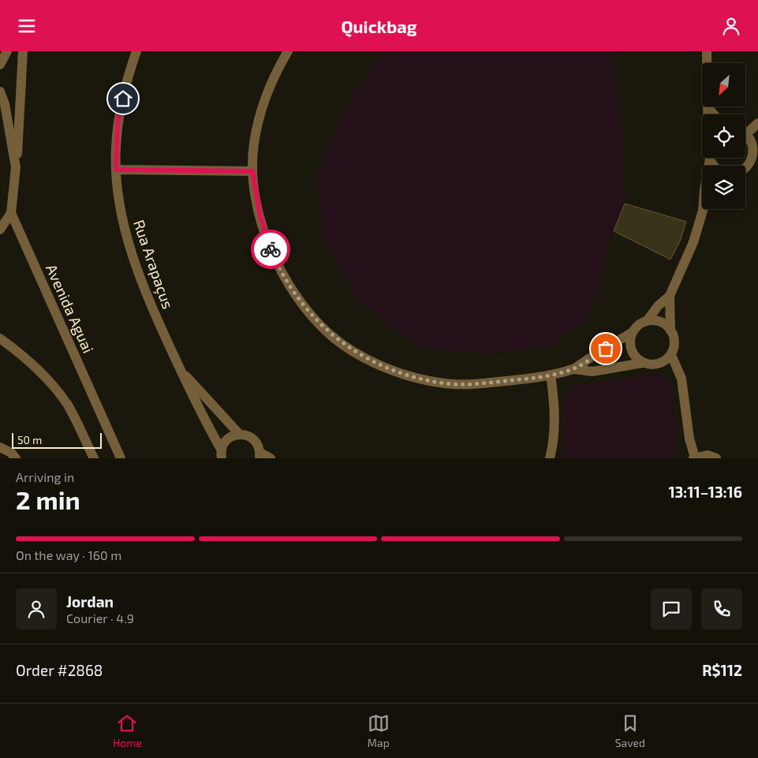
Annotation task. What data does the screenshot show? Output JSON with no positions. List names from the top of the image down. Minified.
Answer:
{"streets":{"street":["Rua Arapaçus","Avenida Aguai"]},"scale_bar":"50 m","north":"bottom left","page":{"header":"Quickbag","scale":"50 m","heading":["2 min","Arriving in","13:11–13:16"],"panel":["Jordan","Courier · 4.9","Order #2868","R$112"],"bar":"On the way · 160 m","tabs":["Home","Map","Saved"]}}
